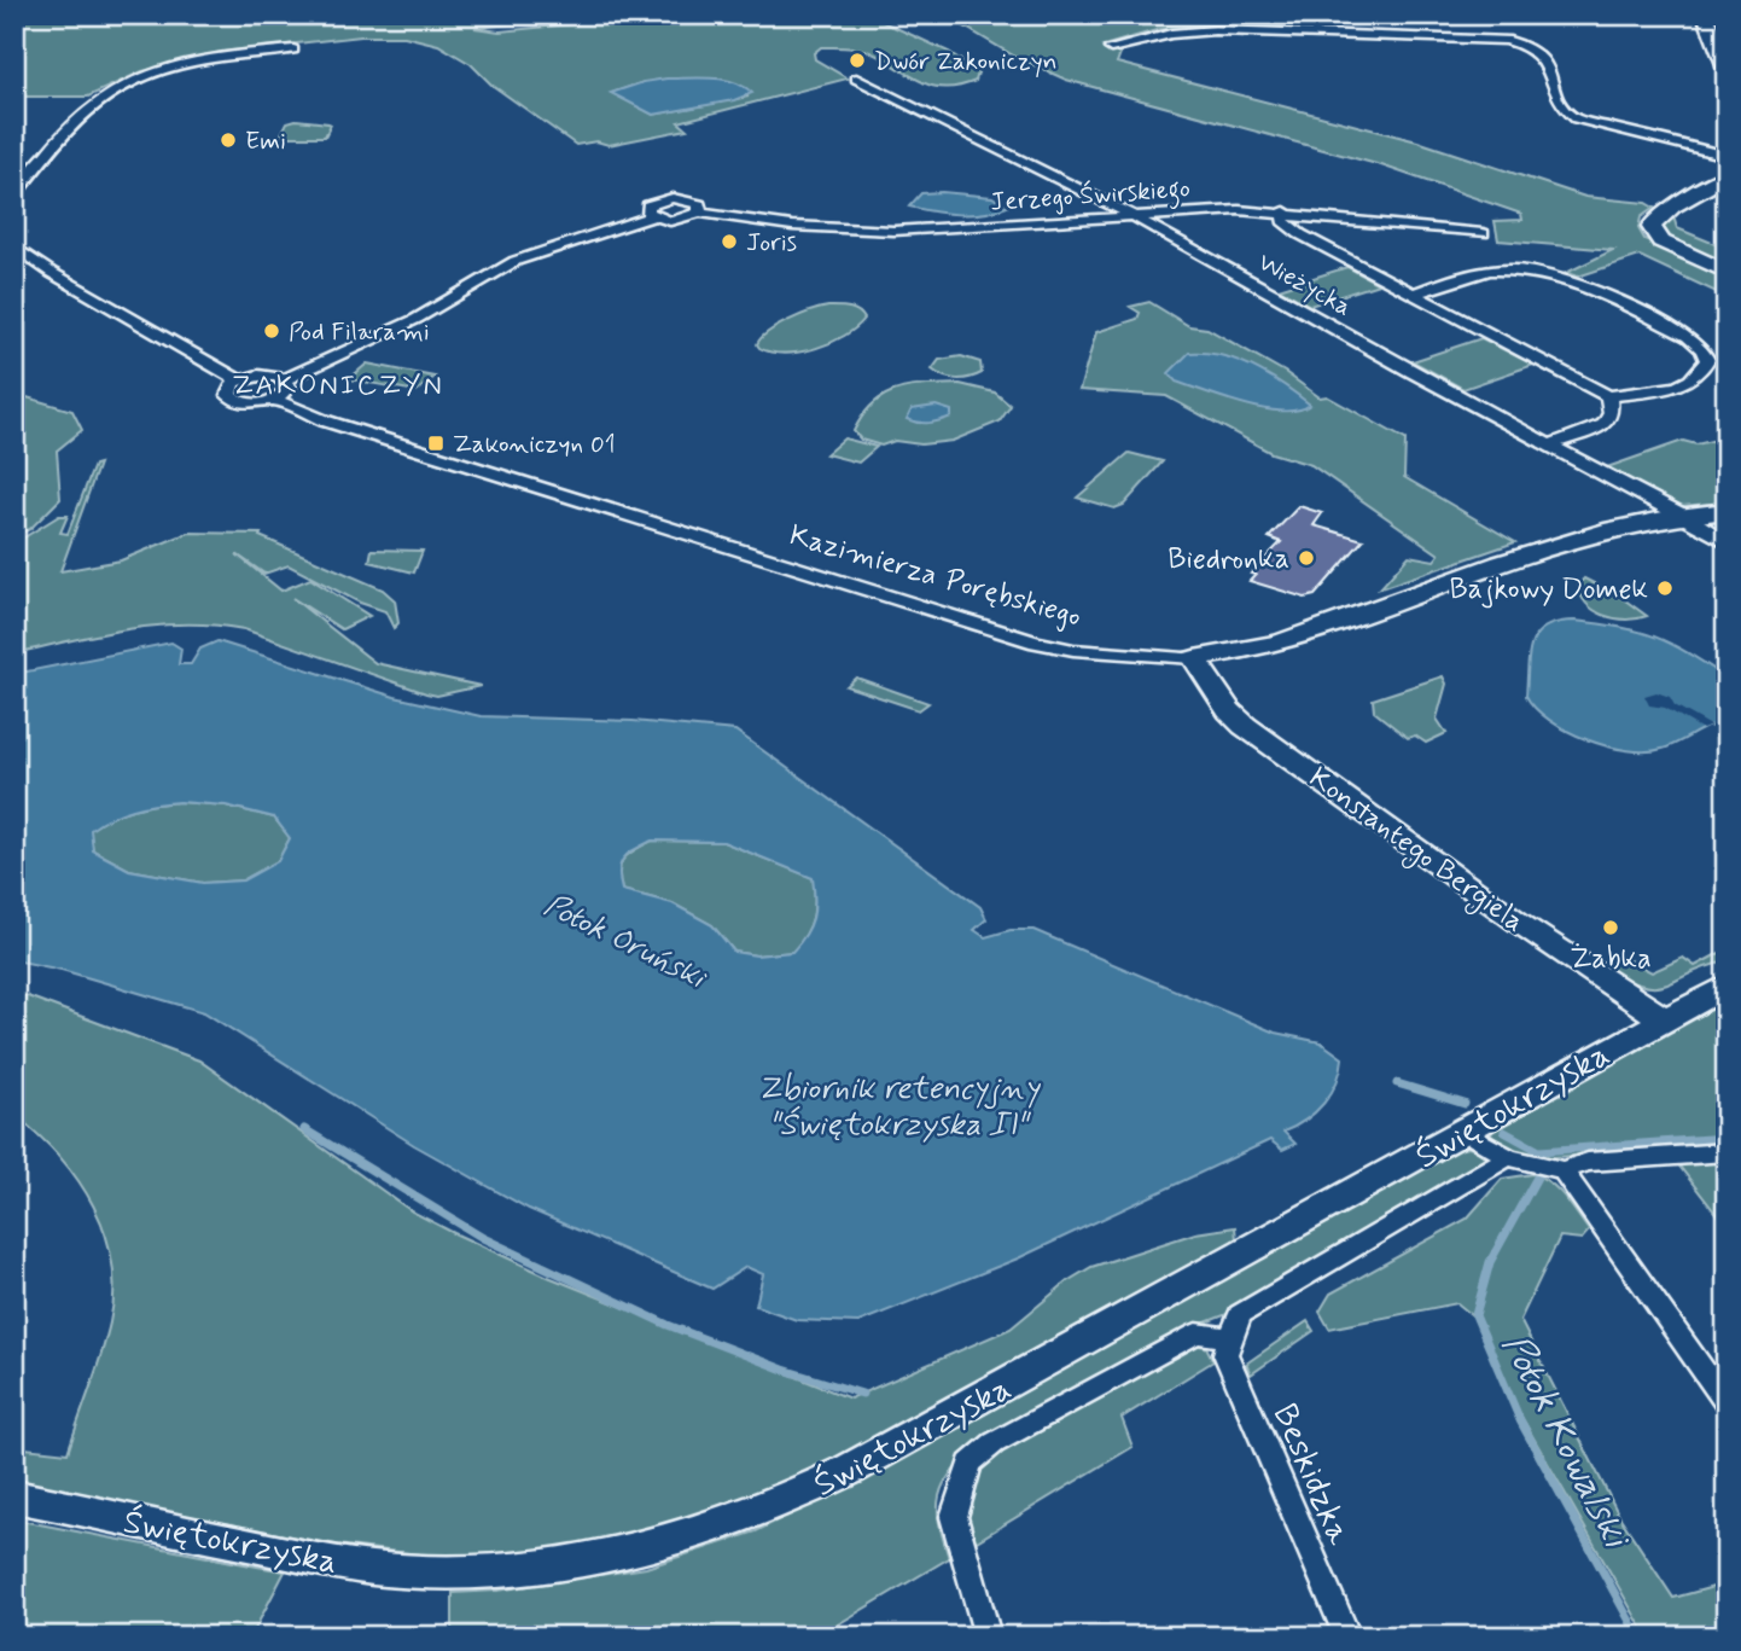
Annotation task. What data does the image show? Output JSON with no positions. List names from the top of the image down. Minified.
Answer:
{"streets":{"street":["Jerzego Świrskiego","Wieżycka","Kazimierza Porębskiego","Konstantego Bergiela","Świętokrzyska","Beskidzka"]},"crossings":[["Jerzego Świrskiego","Wieżycka"],["Wieżycka","Kazimierza Porębskiego"],["Kazimierza Porębskiego","Konstantego Bergiela"],["Konstantego Bergiela","Świętokrzyska"],["Świętokrzyska","Beskidzka"]],"districts":["ZAKONICZYN"],"water":["Potok Oruński","Zbiornik retencyjny \"Świętokrzyska II\"","Potok Kowalski"],"places":{"other":["Dwór Zakoniczyn","Emi","Joris","Pod Filarami","Biedronka","Bajkowy Domek","Żabka"],"transit":["Zakoniczyn 01"]}}
